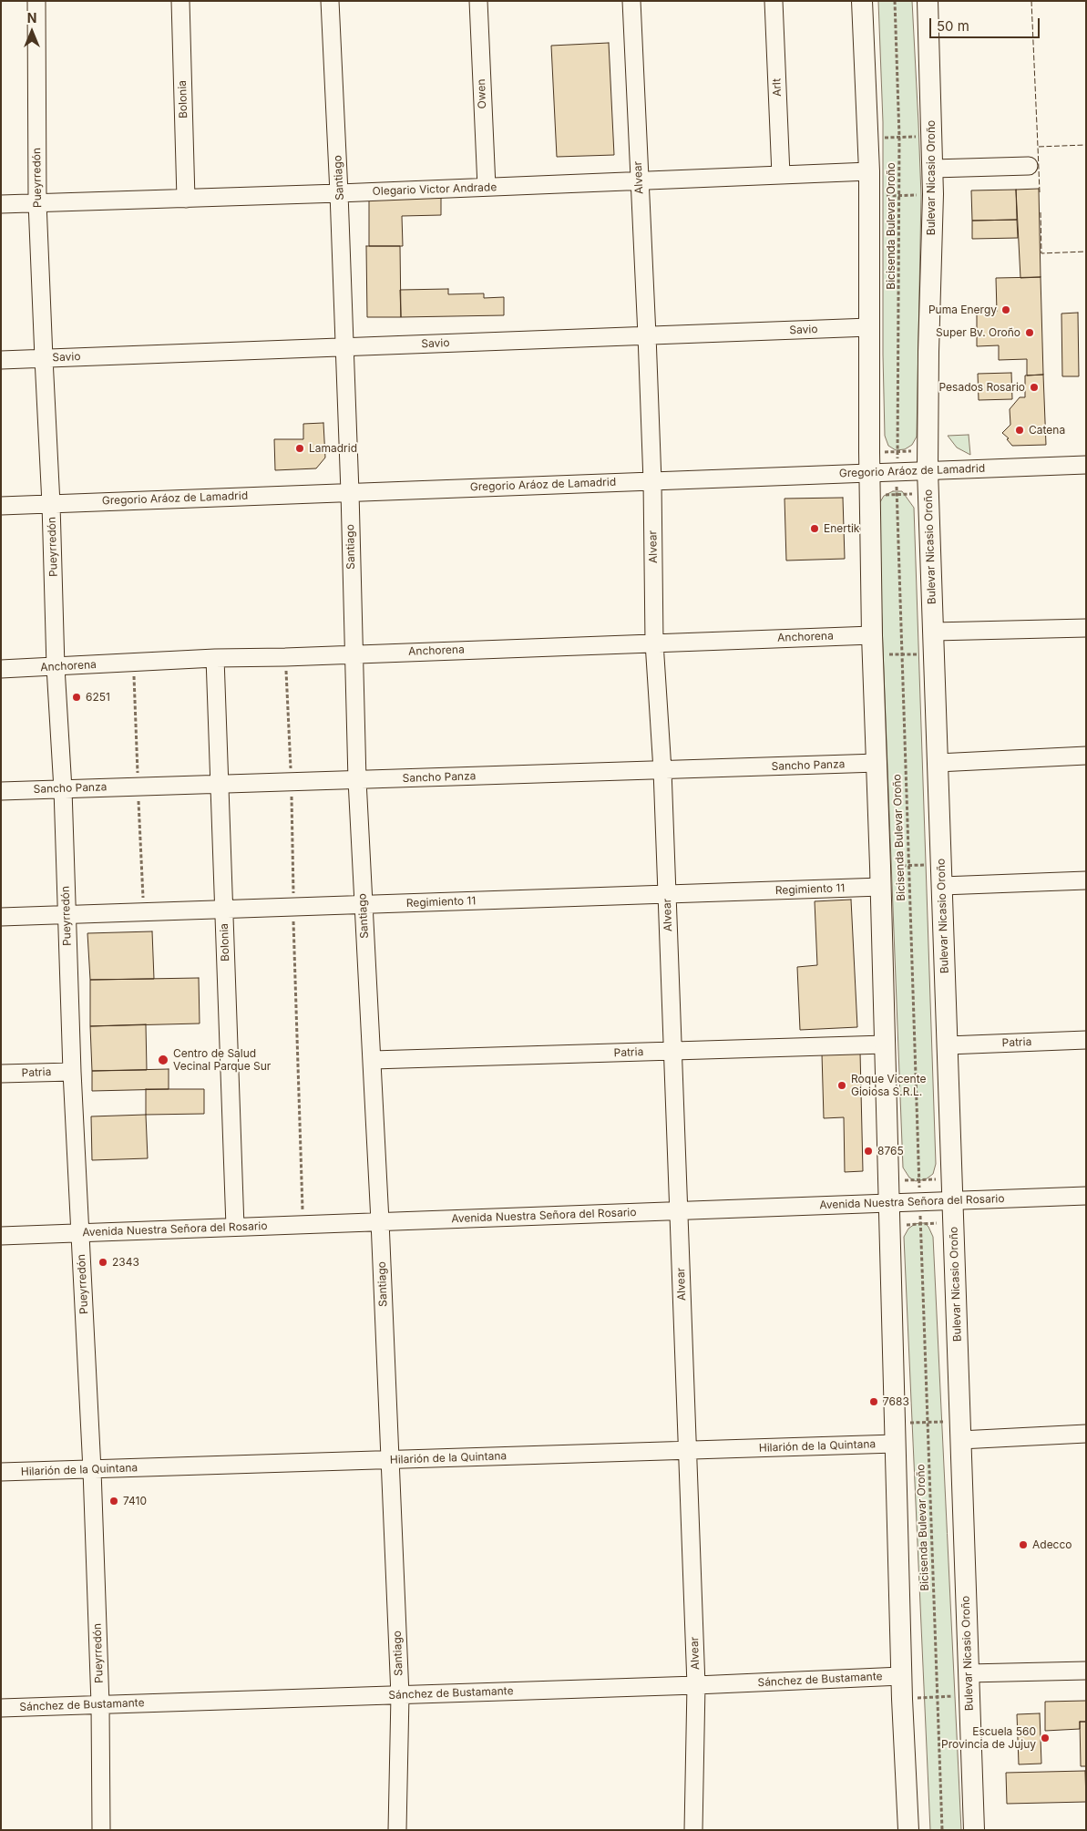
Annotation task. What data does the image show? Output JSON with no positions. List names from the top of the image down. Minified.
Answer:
{"streets":{"main road":["Bulevar Nicasio Oroño"],"street":["Arlt","Owen","Bolonia","Pueyrredón","Santiago","Alvear","Olegario Victor Andrade","Savio","Gregorio Aráoz de Lamadrid","Anchorena","Sancho Panza","Regimiento 11","Patria","Avenida Nuestra Señora del Rosario","Hilarión de la Quintana","Sánchez de Bustamante"],"path":["Bicisenda Bulevar Oroño"]},"crossings":[["Arlt","Olegario Victor Andrade"],["Owen","Olegario Victor Andrade"],["Bolonia","Olegario Victor Andrade"],["Bolonia","Anchorena"],["Bolonia","Sancho Panza"],["Bolonia","Regimiento 11"],["Bolonia","Avenida Nuestra Señora del Rosario"],["Pueyrredón","Olegario Victor Andrade"],["Pueyrredón","Savio"],["Pueyrredón","Gregorio Aráoz de Lamadrid"],["Pueyrredón","Anchorena"],["Pueyrredón","Sancho Panza"],["Pueyrredón","Regimiento 11"],["Pueyrredón","Patria"],["Pueyrredón","Avenida Nuestra Señora del Rosario"],["Pueyrredón","Hilarión de la Quintana"],["Pueyrredón","Sánchez de Bustamante"],["Santiago","Olegario Victor Andrade"],["Santiago","Savio"],["Santiago","Gregorio Aráoz de Lamadrid"],["Santiago","Anchorena"],["Santiago","Sancho Panza"],["Santiago","Regimiento 11"],["Santiago","Patria"],["Santiago","Avenida Nuestra Señora del Rosario"],["Santiago","Hilarión de la Quintana"],["Santiago","Sánchez de Bustamante"],["Alvear","Olegario Victor Andrade"],["Alvear","Savio"],["Alvear","Gregorio Aráoz de Lamadrid"],["Alvear","Anchorena"],["Alvear","Sancho Panza"],["Alvear","Regimiento 11"],["Alvear","Patria"],["Alvear","Avenida Nuestra Señora del Rosario"],["Alvear","Hilarión de la Quintana"],["Alvear","Sánchez de Bustamante"],["Bulevar Nicasio Oroño","Gregorio Aráoz de Lamadrid"],["Bulevar Nicasio Oroño","Patria"],["Bulevar Nicasio Oroño","Avenida Nuestra Señora del Rosario"]],"places":["Puma Energy","Super Bv. Oroño","Pesados Rosario","Catena","Lamadrid","Enertik","6251","Centro de Salud Vecinal Parque Sur","Roque Vicente Gioiosa S.R.L.","8765","2343","7683","7410","Adecco","Escuela 560 Provincia de Jujuy"],"scale_bar":"50 m","north":"top"}
